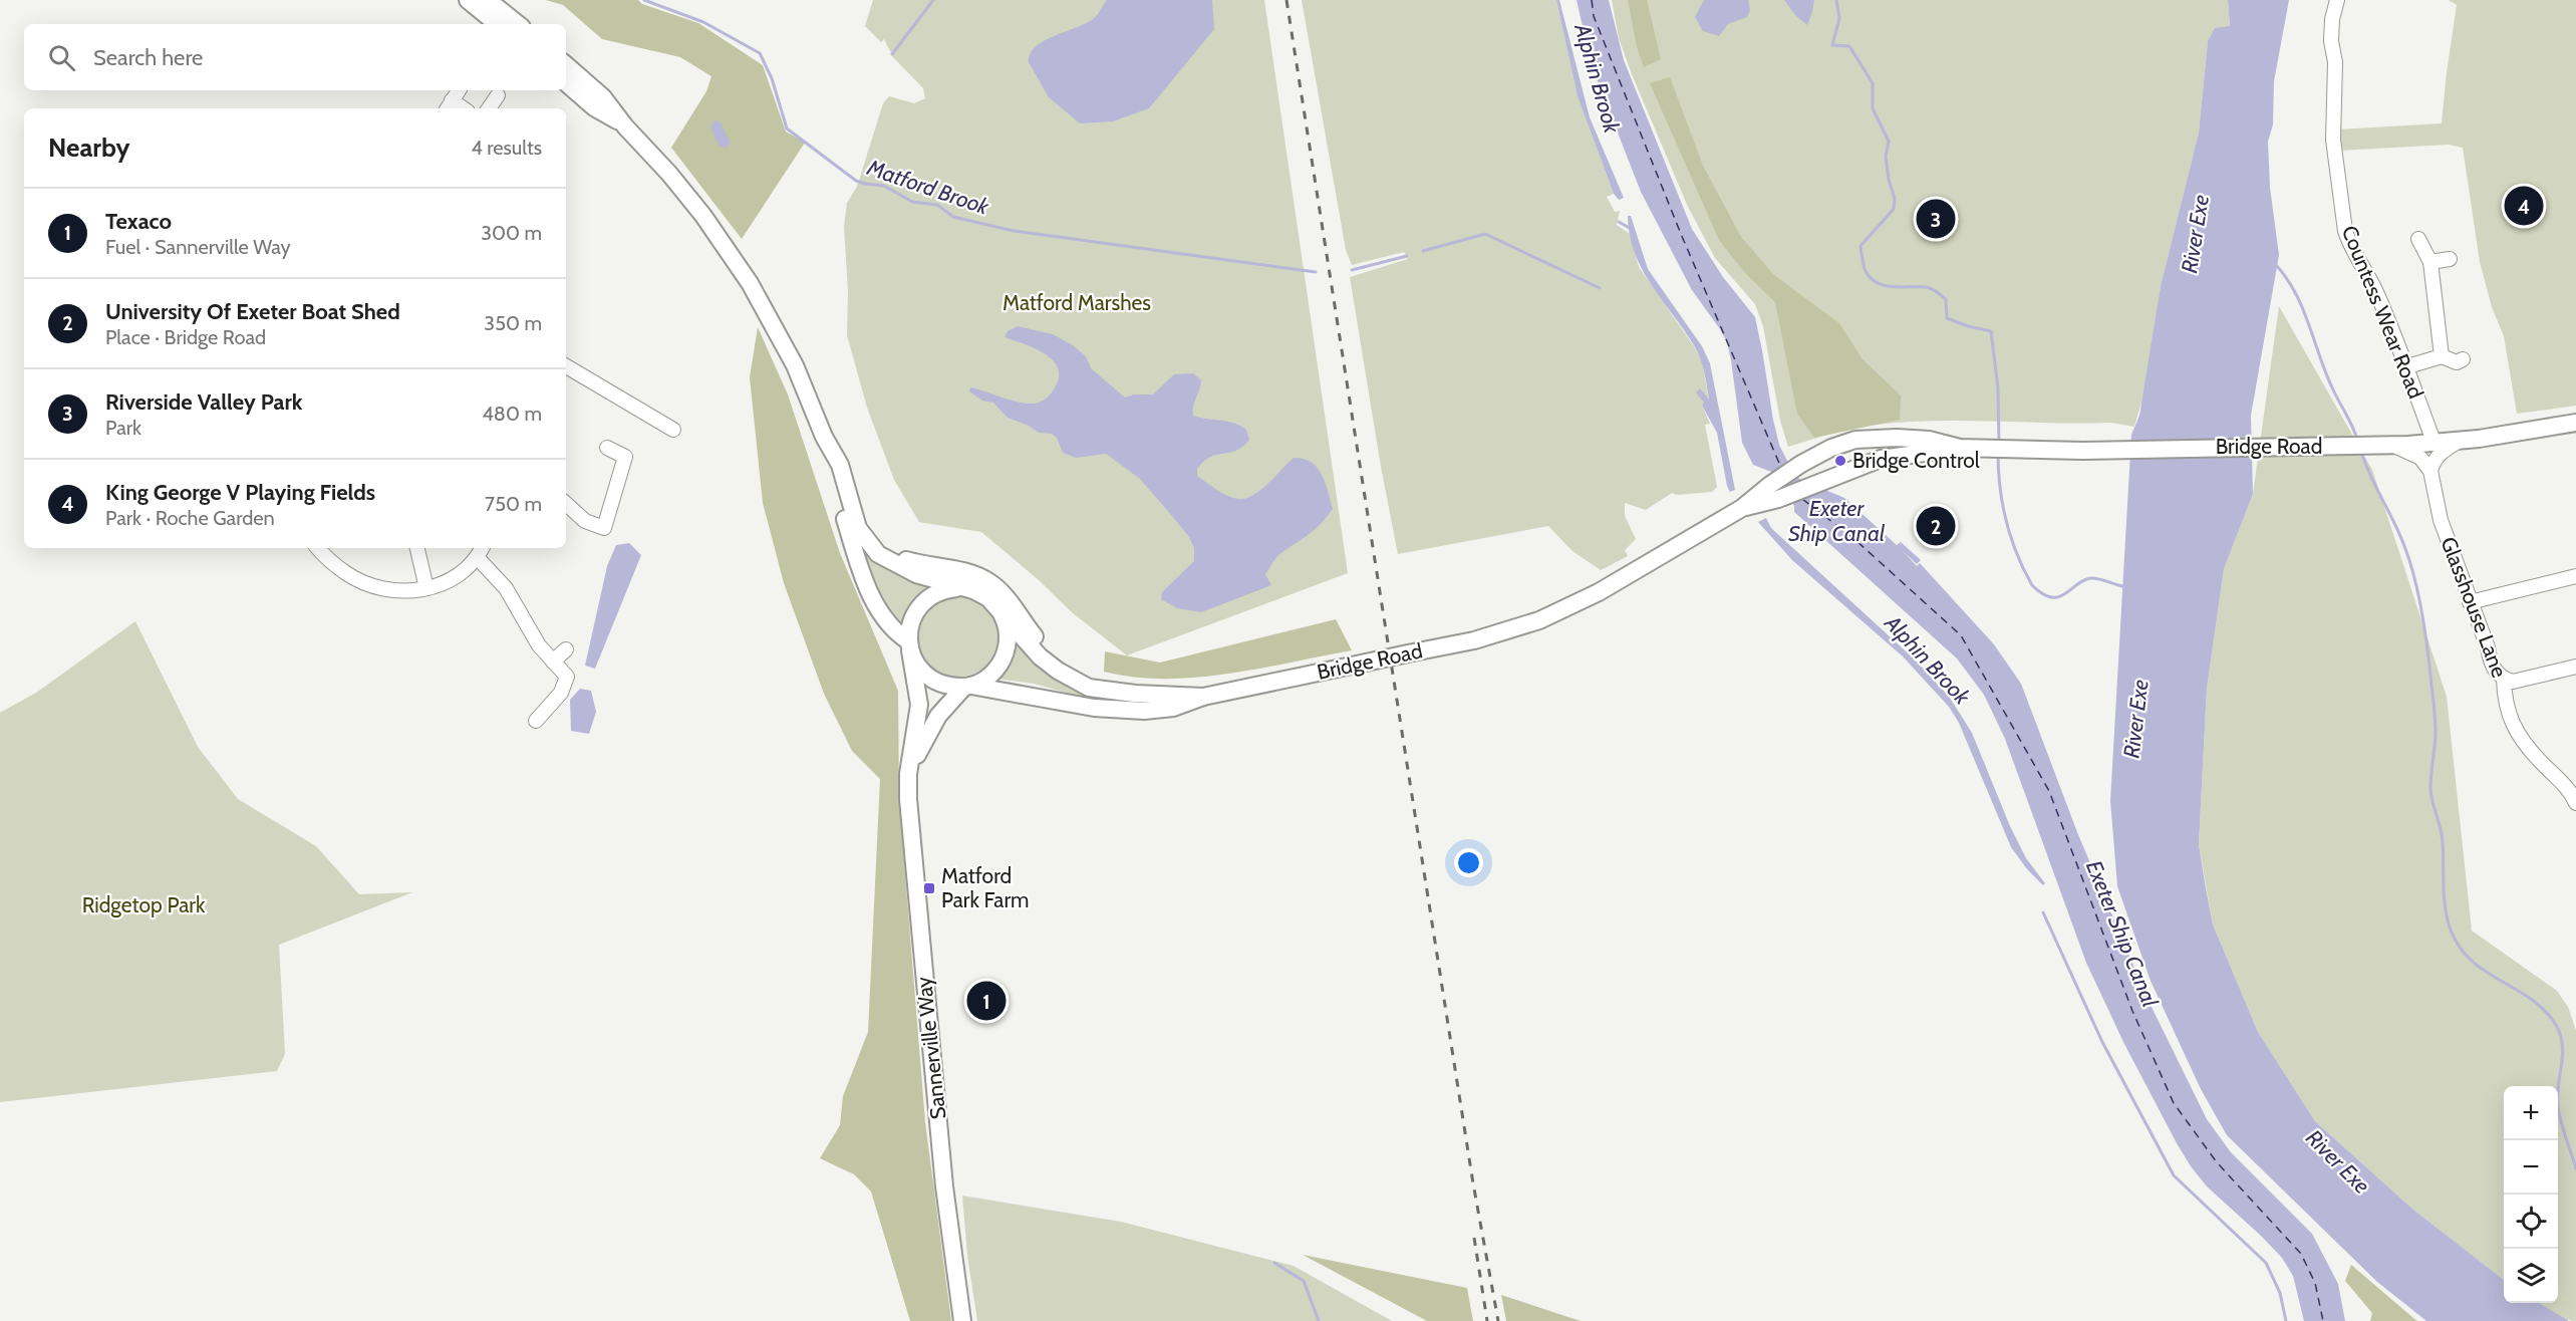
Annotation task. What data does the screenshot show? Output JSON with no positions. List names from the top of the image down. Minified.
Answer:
{"streets":{"main road":["Bridge Road","Sannerville Way"],"street":["Countess Wear Road","Glasshouse Lane"]},"crossings":[["Countess Wear Road","Bridge Road"],["Bridge Road","Sannerville Way"]],"water":["Alphin Brook","Matford Brook","River Exe","Exeter Ship Canal"],"parks":["Matford Marshes","Ridgetop Park"],"places":{"other":["Bridge Control"],"transit":["Matford Park Farm"]},"page":{"search":"Search here","heading":["Nearby","4 results"],"pins":["4","3","2","1"],"list":[{"mark":"1","name":"Texaco","note":"Fuel · Sannerville Way","value":"300 m"},{"mark":"2","name":"University Of Exeter Boat Shed","note":"Place · Bridge Road","value":"350 m"},{"mark":"3","name":"Riverside Valley Park","note":"Park","value":"480 m"},{"mark":"4","name":"King George V Playing Fields","note":"Park · Roche Garden","value":"750 m"}],"map_buttons":["+","−"]}}
